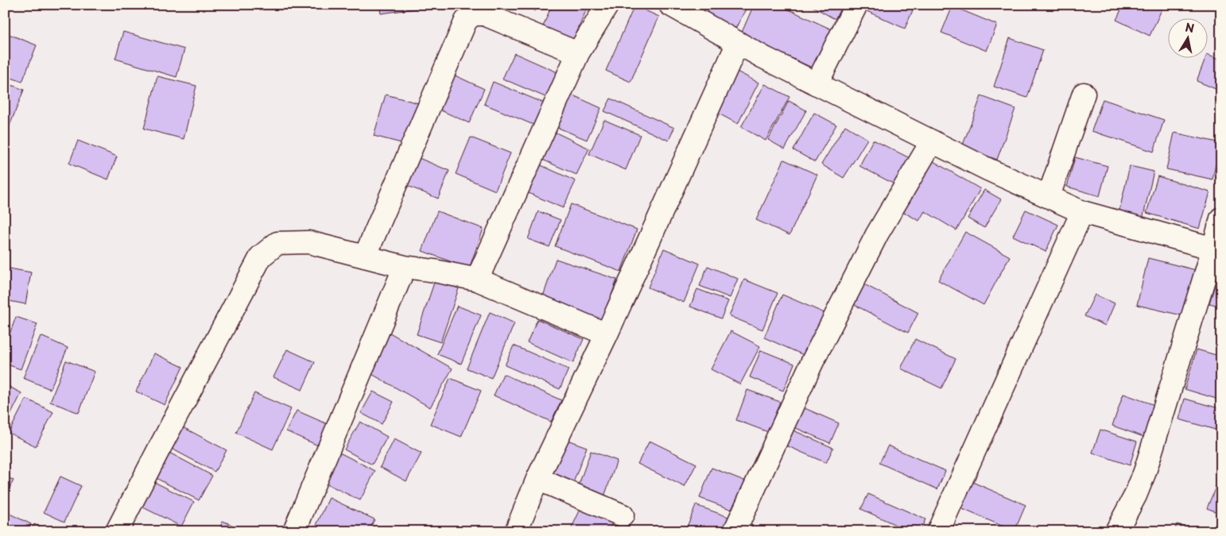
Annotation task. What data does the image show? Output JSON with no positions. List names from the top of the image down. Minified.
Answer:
{"north":"top"}
